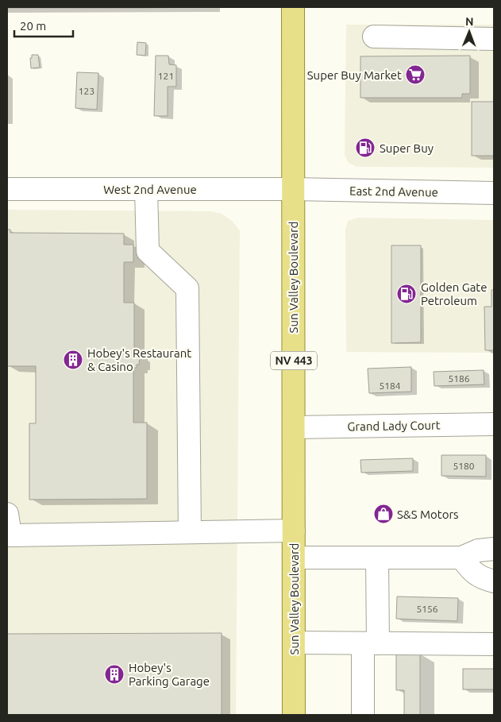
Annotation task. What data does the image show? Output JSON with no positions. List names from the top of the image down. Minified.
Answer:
{"streets":{"main road":["Sun Valley Boulevard","NV 443"],"street":["West 2nd Avenue","East 2nd Avenue","Grand Lady Court"]},"crossings":[["West 2nd Avenue","East 2nd Avenue"],["West 2nd Avenue","Sun Valley Boulevard"],["East 2nd Avenue","Sun Valley Boulevard"],["Sun Valley Boulevard","Grand Lady Court"]],"places":{"supermarket":["Super Buy Market"],"fuel station":["Super Buy","Golden Gate Petroleum"],"building":["Hobey's Restaurant & Casino","Hobey's Parking Garage"],"shop":["S&S Motors"]},"house_numbers":["121","123","5186","5184","5180","5156"],"scale_bar":"20 m","north":"top"}
